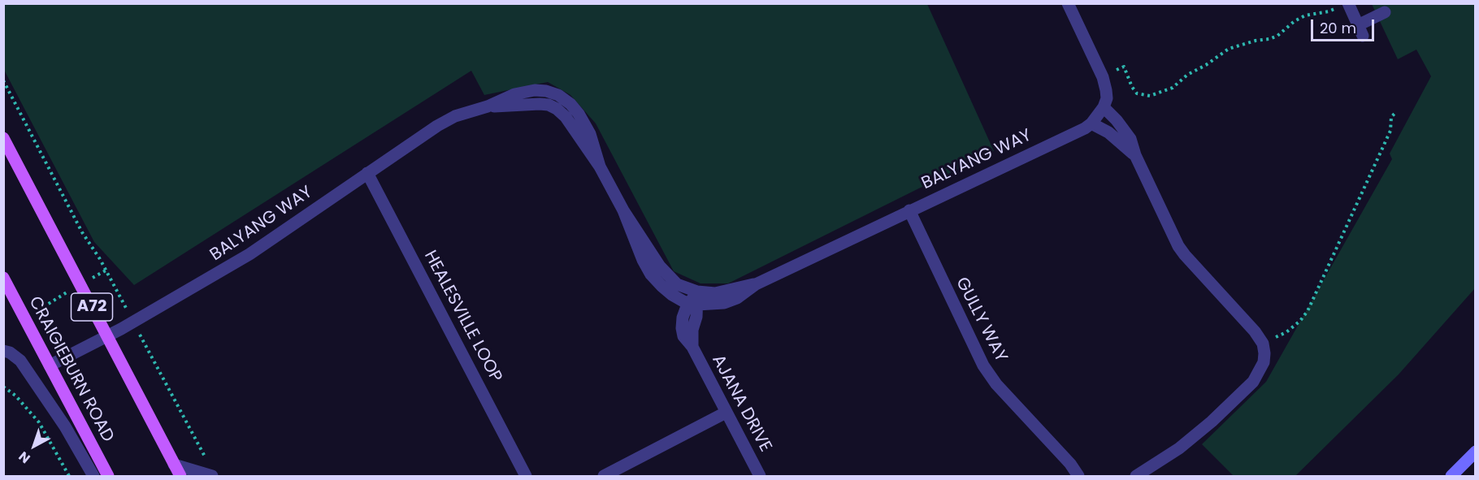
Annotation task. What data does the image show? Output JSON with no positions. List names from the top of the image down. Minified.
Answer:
{"streets":{"main road":["A72","CRAIGIEBURN ROAD"],"street":["BALYANG WAY","HEALESVILLE LOOP","GULLY WAY","AJANA DRIVE"]},"crossings":[["BALYANG WAY","A72"],["BALYANG WAY","HEALESVILLE LOOP"],["BALYANG WAY","GULLY WAY"],["BALYANG WAY","CRAIGIEBURN ROAD"],["BALYANG WAY","AJANA DRIVE"]],"scale_bar":"20 m","north":"bottom left"}
